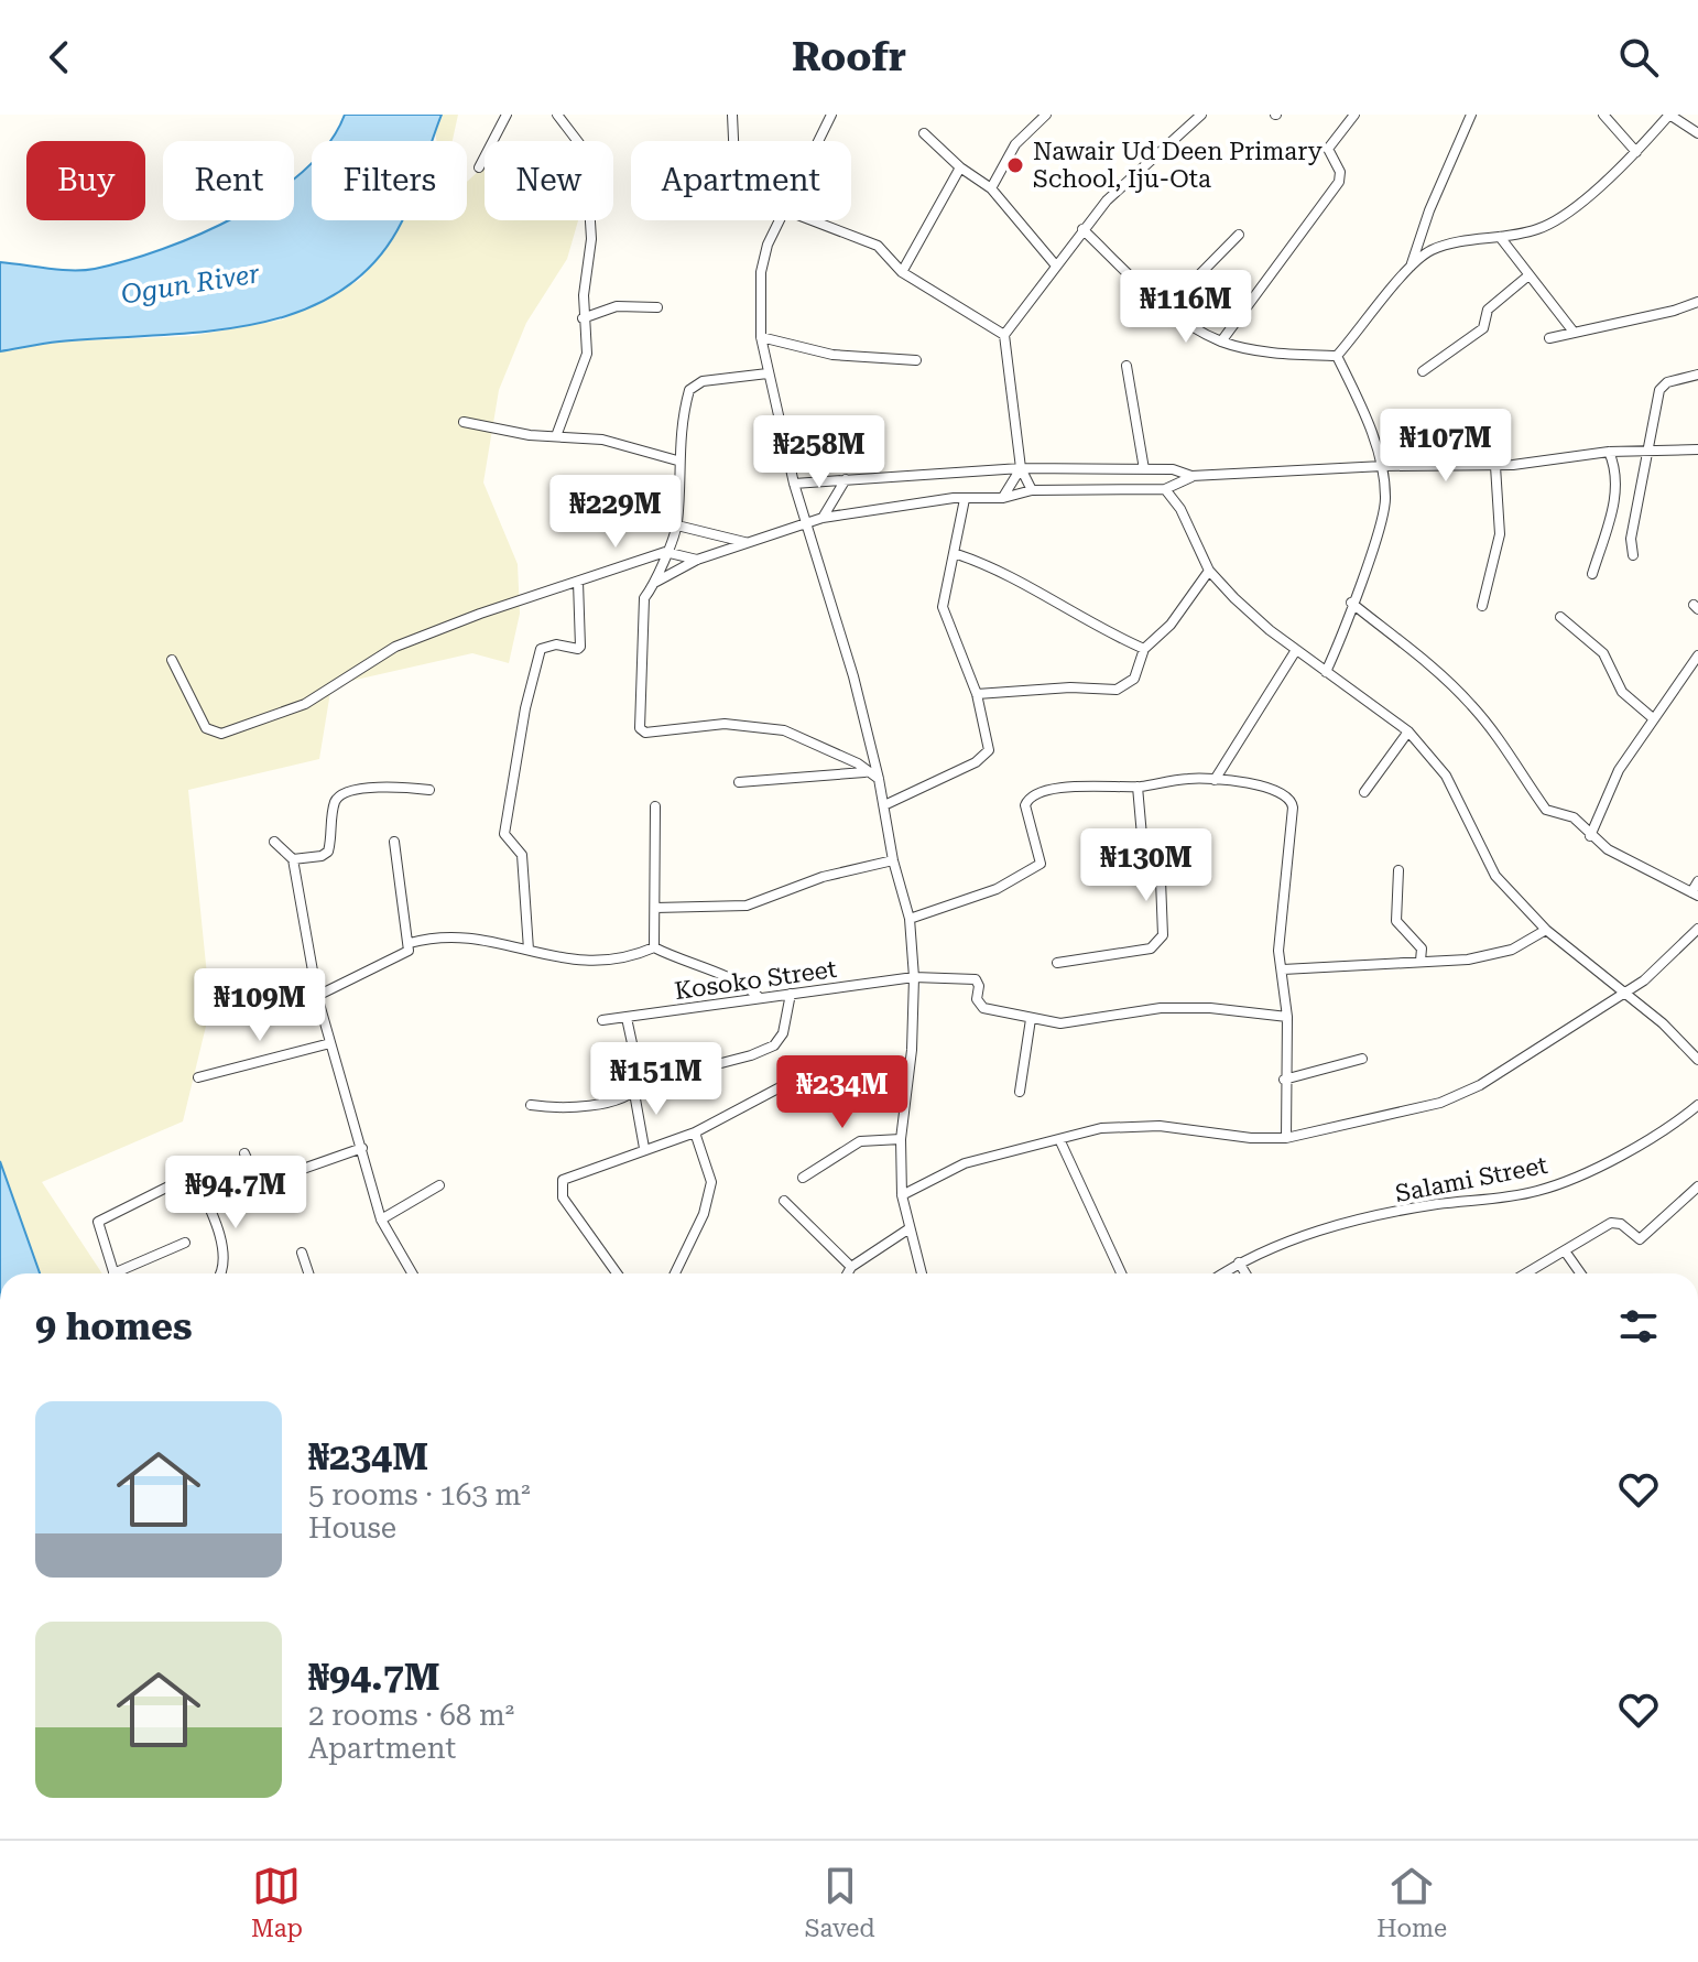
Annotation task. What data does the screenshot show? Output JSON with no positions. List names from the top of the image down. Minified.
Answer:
{"streets":{"street":["Kosoko Street","Salami Street"]},"water":["Ogun River"],"places":["Nawair Ud Deen Primary School, Iju-Ota"],"page":{"header":"Roofr","chip":["Buy","Rent","Filters","New","Apartment"],"price":["₦116M","₦107M","₦258M","₦229M","₦130M","₦109M","₦151M","₦234M","₦94.7M"],"heading":"9 homes","list":[{"name":"₦234M","note":"5 rooms · 163 m² · House"},{"name":"₦94.7M","note":"2 rooms · 68 m² · Apartment"}],"tabs":["Map","Saved","Home"]}}
